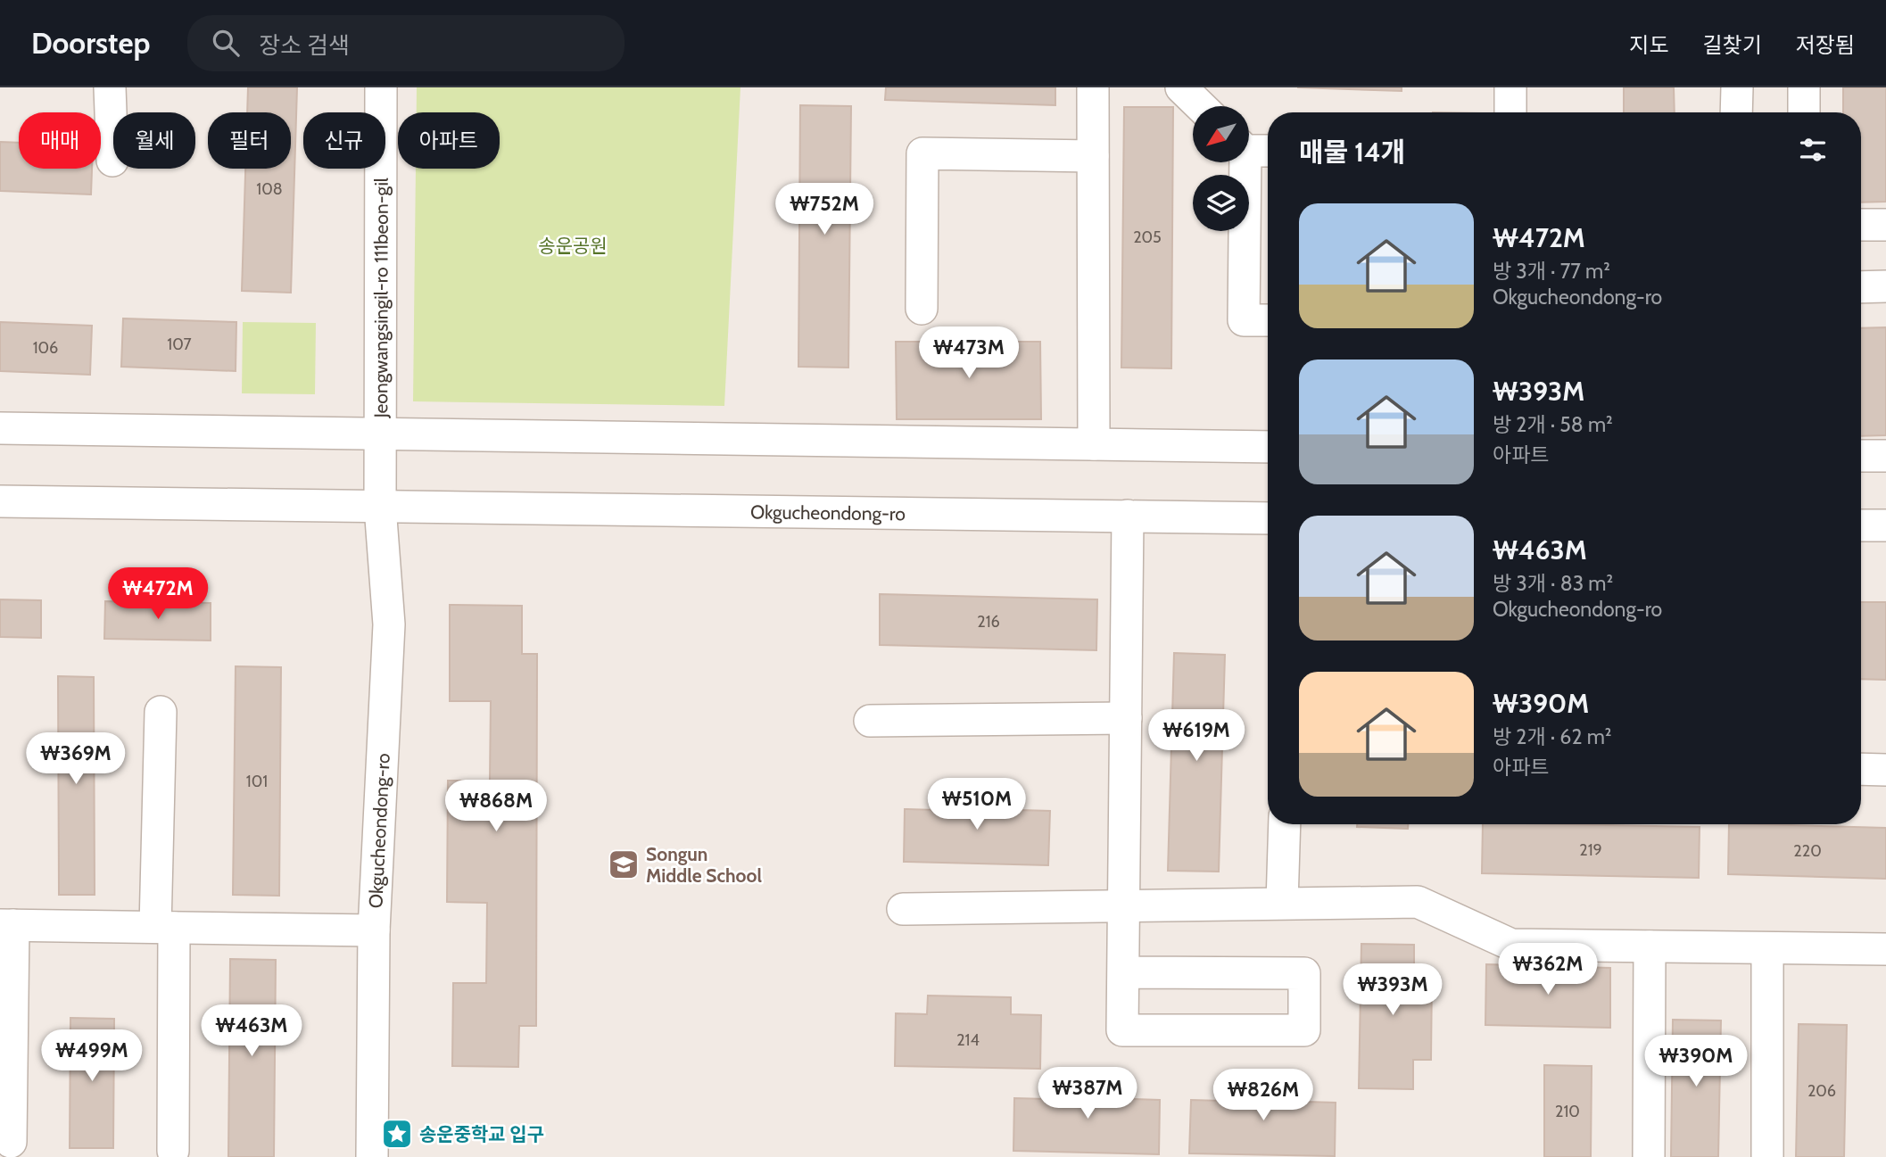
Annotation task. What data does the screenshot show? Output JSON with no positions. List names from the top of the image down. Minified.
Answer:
{"streets":{"street":["Jeongwangsingil-ro 111beon-gil","Okgucheondong-ro"]},"crossings":[["Jeongwangsingil-ro 111beon-gil","Okgucheondong-ro"]],"parks":["송운공원"],"places":{"school or university":["Songun Middle School"],"place":["송운중학교 입구"]},"house_numbers":["108","205","107","106","216","101","219","220","214","206","210"],"north":"bottom left","page":{"header":"Doorstep","search":"장소 검색","nav":["지도","길찾기","저장됨"],"chip":["매매","월세","필터","신규","아파트"],"heading":"매물 14개","price":["₩752M","₩473M","₩472M","₩619M","₩369M","₩510M","₩868M","₩362M","₩393M","₩463M","₩499M","₩390M","₩387M","₩826M"],"list":[{"name":"₩472M","note":"방 3개 · 77 m² · Okgucheondong-ro"},{"name":"₩393M","note":"방 2개 · 58 m² · 아파트"},{"name":"₩463M","note":"방 3개 · 83 m² · Okgucheondong-ro"},{"name":"₩390M","note":"방 2개 · 62 m² · 아파트"}]}}
